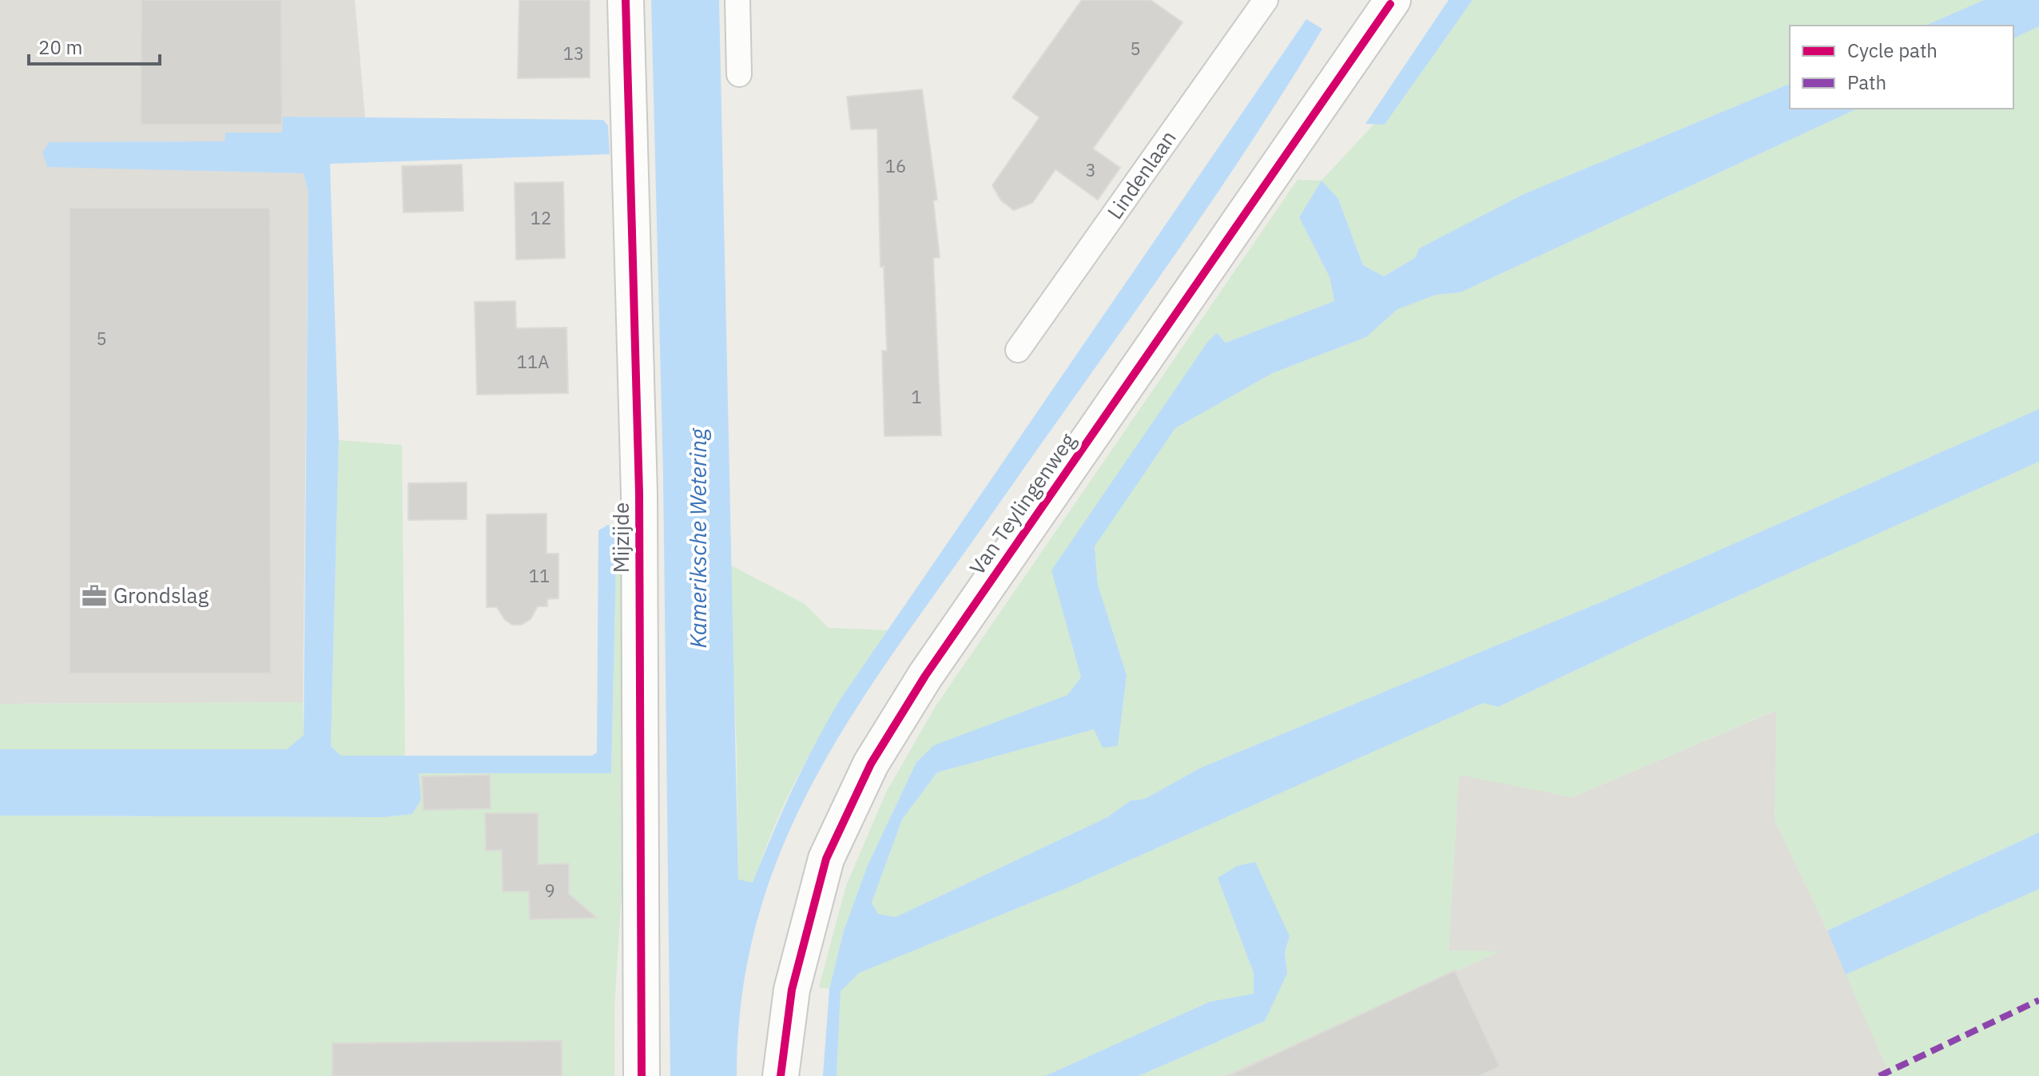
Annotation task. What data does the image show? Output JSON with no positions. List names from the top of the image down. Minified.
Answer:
{"streets":{"main road":["Van Teylingenweg","Mijzijde"],"lane":["Lindenlaan"]},"water":["Kameriksche Wetering"],"places":{"office":["Grondslag"]},"house_numbers":["5","13","16","3","12","5","11A","1","11","9"],"legend":["Cycle path","Path"],"scale_bar":"20 m"}
